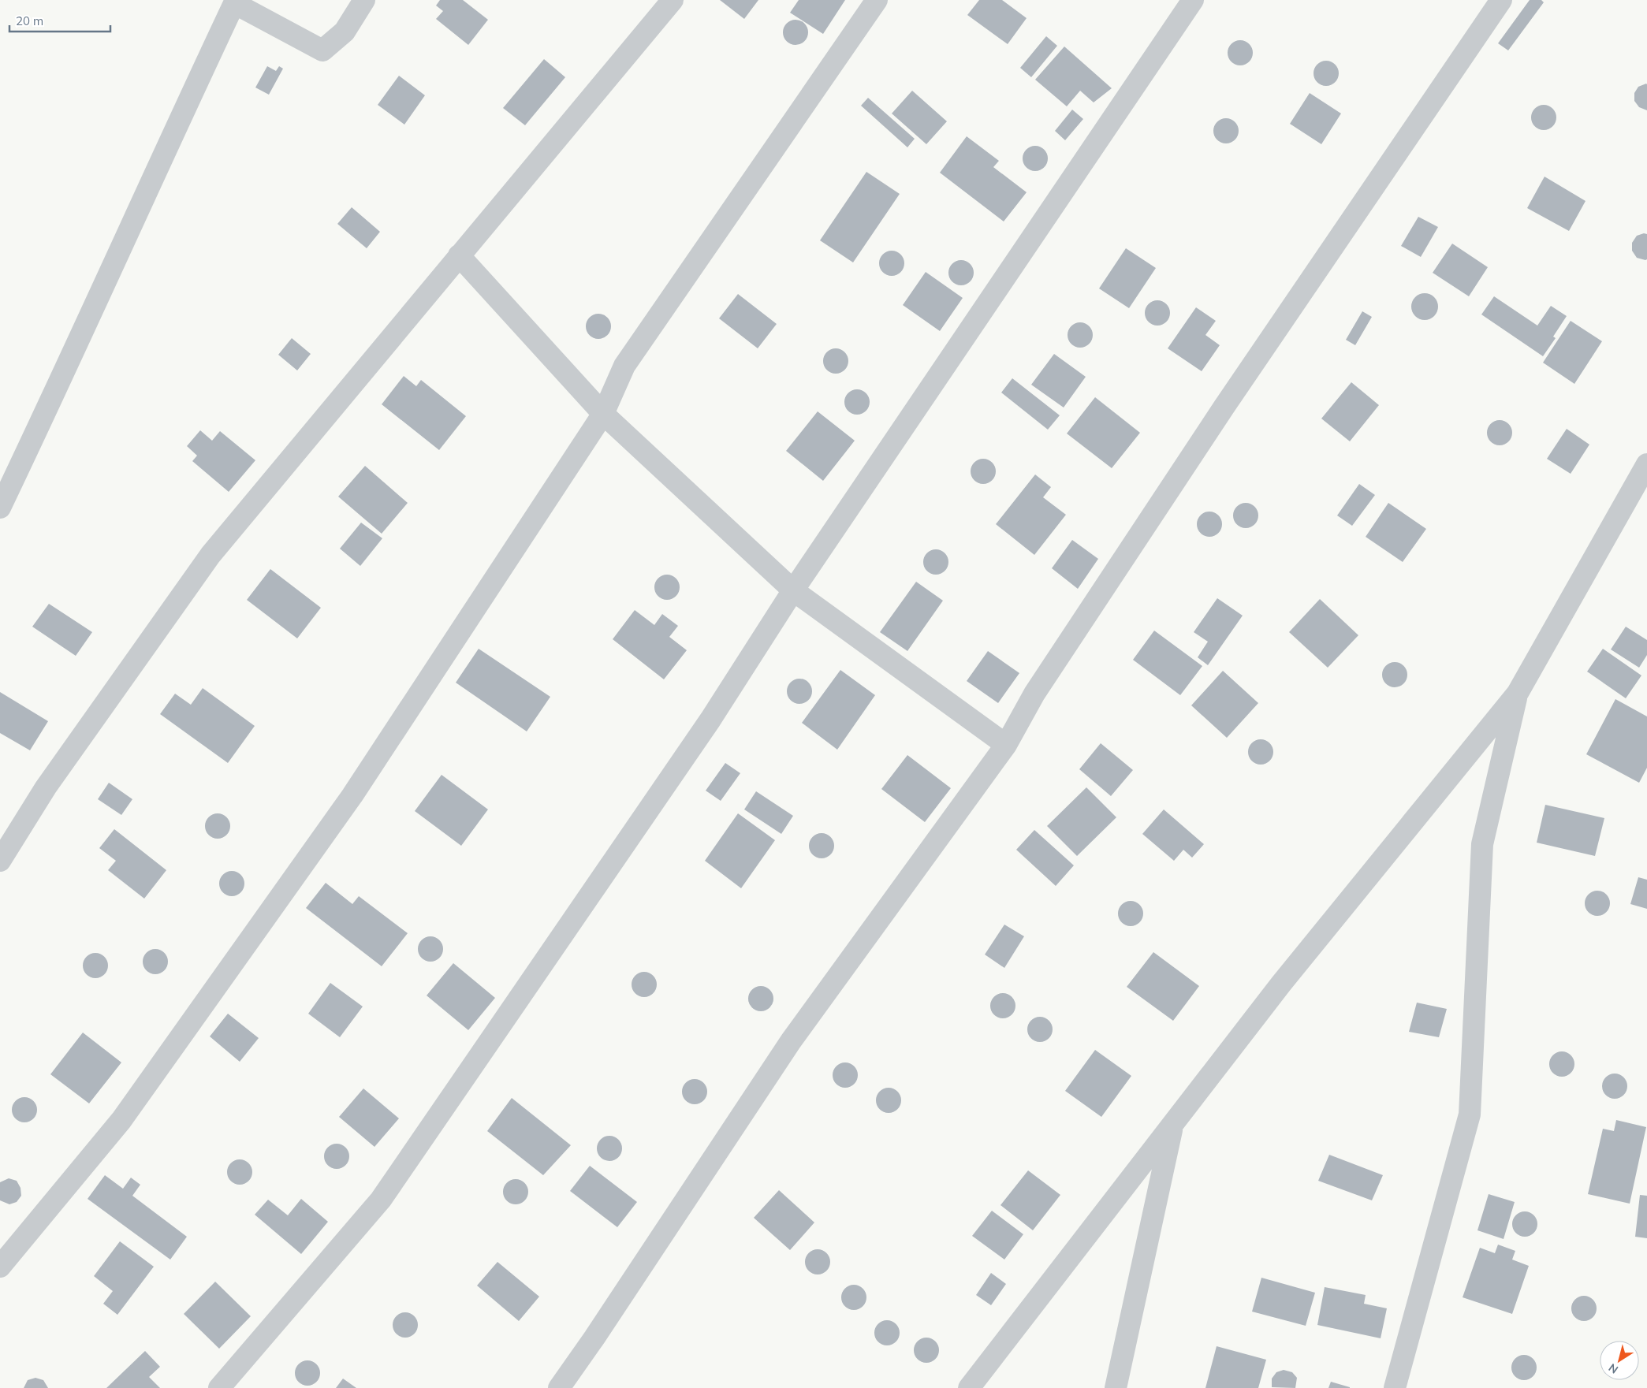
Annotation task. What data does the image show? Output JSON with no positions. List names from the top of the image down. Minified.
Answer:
{"scale_bar":"20 m","north":"bottom left"}
